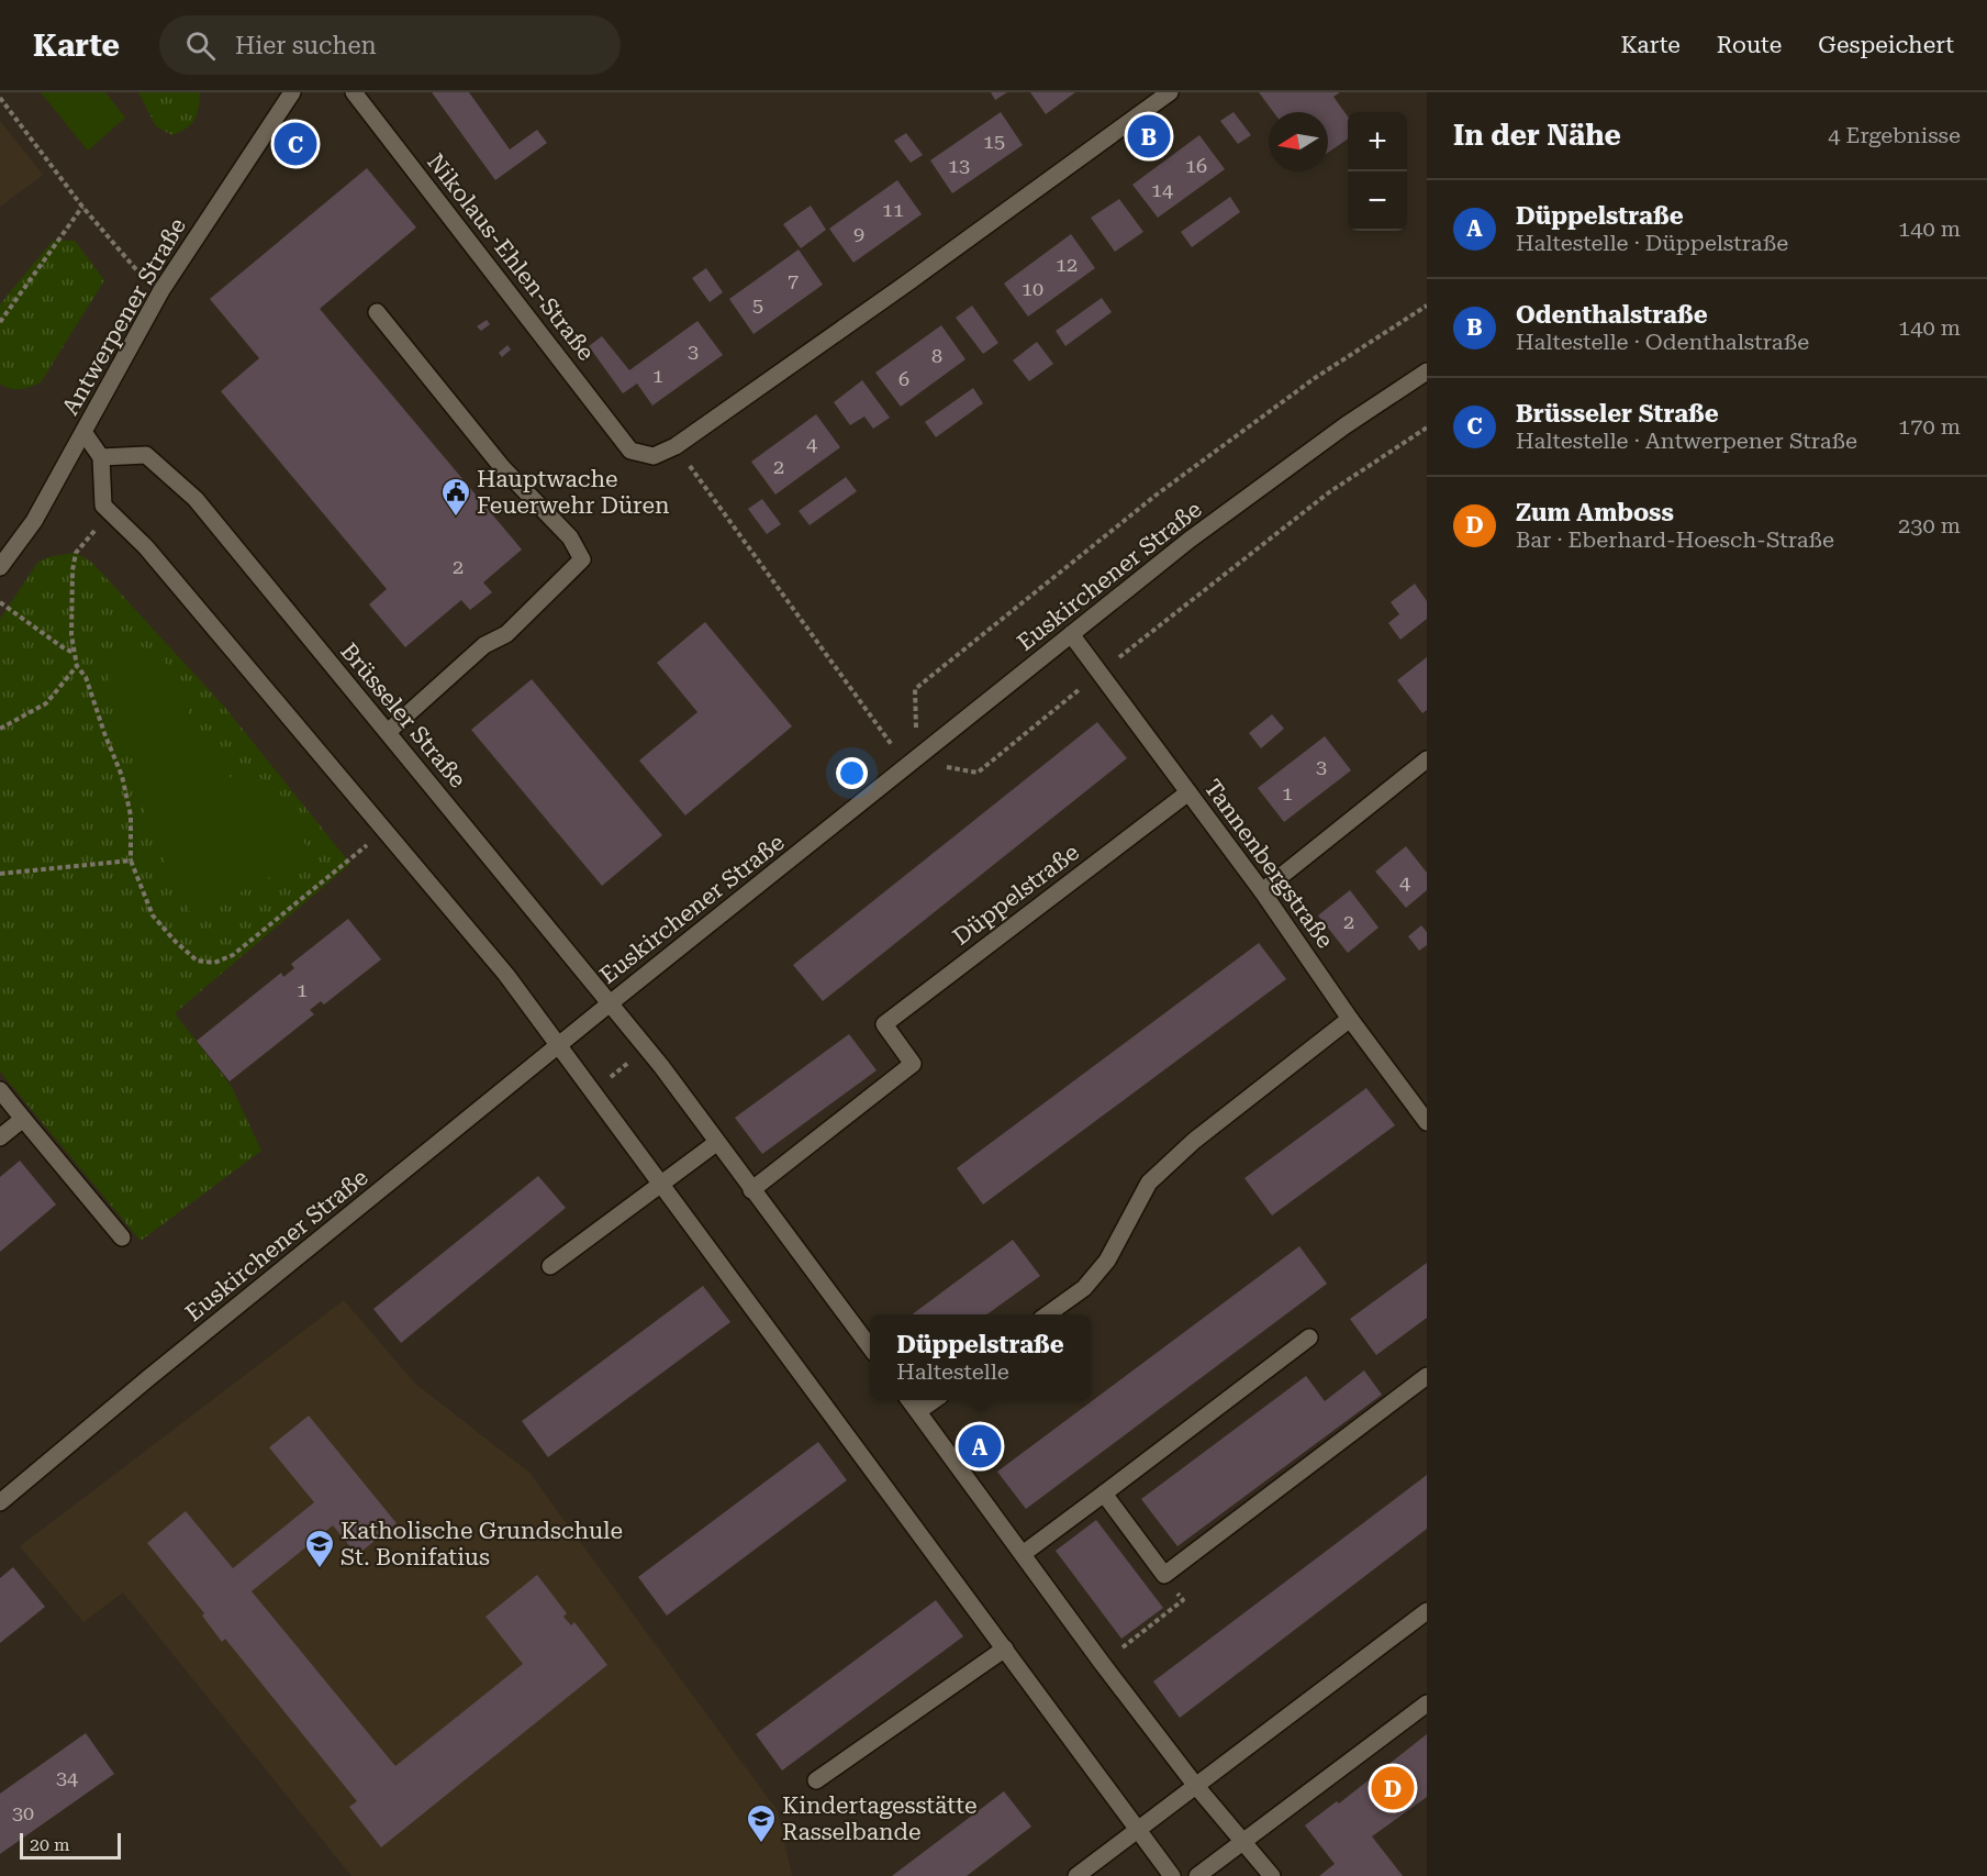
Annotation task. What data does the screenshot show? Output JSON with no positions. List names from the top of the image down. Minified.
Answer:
{"streets":{"street":["Nikolaus-Ehlen-Straße","Antwerpener Straße","Euskirchener Straße","Brüsseler Straße","Tannenbergstraße","Düppelstraße"]},"crossings":[["Euskirchener Straße","Brüsseler Straße"],["Euskirchener Straße","Tannenbergstraße"],["Tannenbergstraße","Düppelstraße"]],"places":{"public building":["Hauptwache Feuerwehr Düren"],"school or university":["Katholische Grundschule St. Bonifatius","Kindertagesstätte Rasselbande"]},"house_numbers":["15","13","16","14","11","9","12","7","10","5","3","8","1","6","4","2","2","3","1","4","2","1","34","30"],"scale_bar":"20 m","north":"left","page":{"header":"Karte","search":"Hier suchen","nav":["Karte","Route","Gespeichert"],"heading":["In der Nähe","4 Ergebnisse"],"map_buttons":["+","−"],"pins":["B","C","A","D"],"list":[{"mark":"A","name":"Düppelstraße","note":"Haltestelle · Düppelstraße","value":"140 m"},{"mark":"B","name":"Odenthalstraße","note":"Haltestelle · Odenthalstraße","value":"140 m"},{"mark":"C","name":"Brüsseler Straße","note":"Haltestelle · Antwerpener Straße","value":"170 m"},{"mark":"D","name":"Zum Amboss","note":"Bar · Eberhard-Hoesch-Straße","value":"230 m"}],"popup":["Düppelstraße","Haltestelle"],"scale":"20 m"}}
